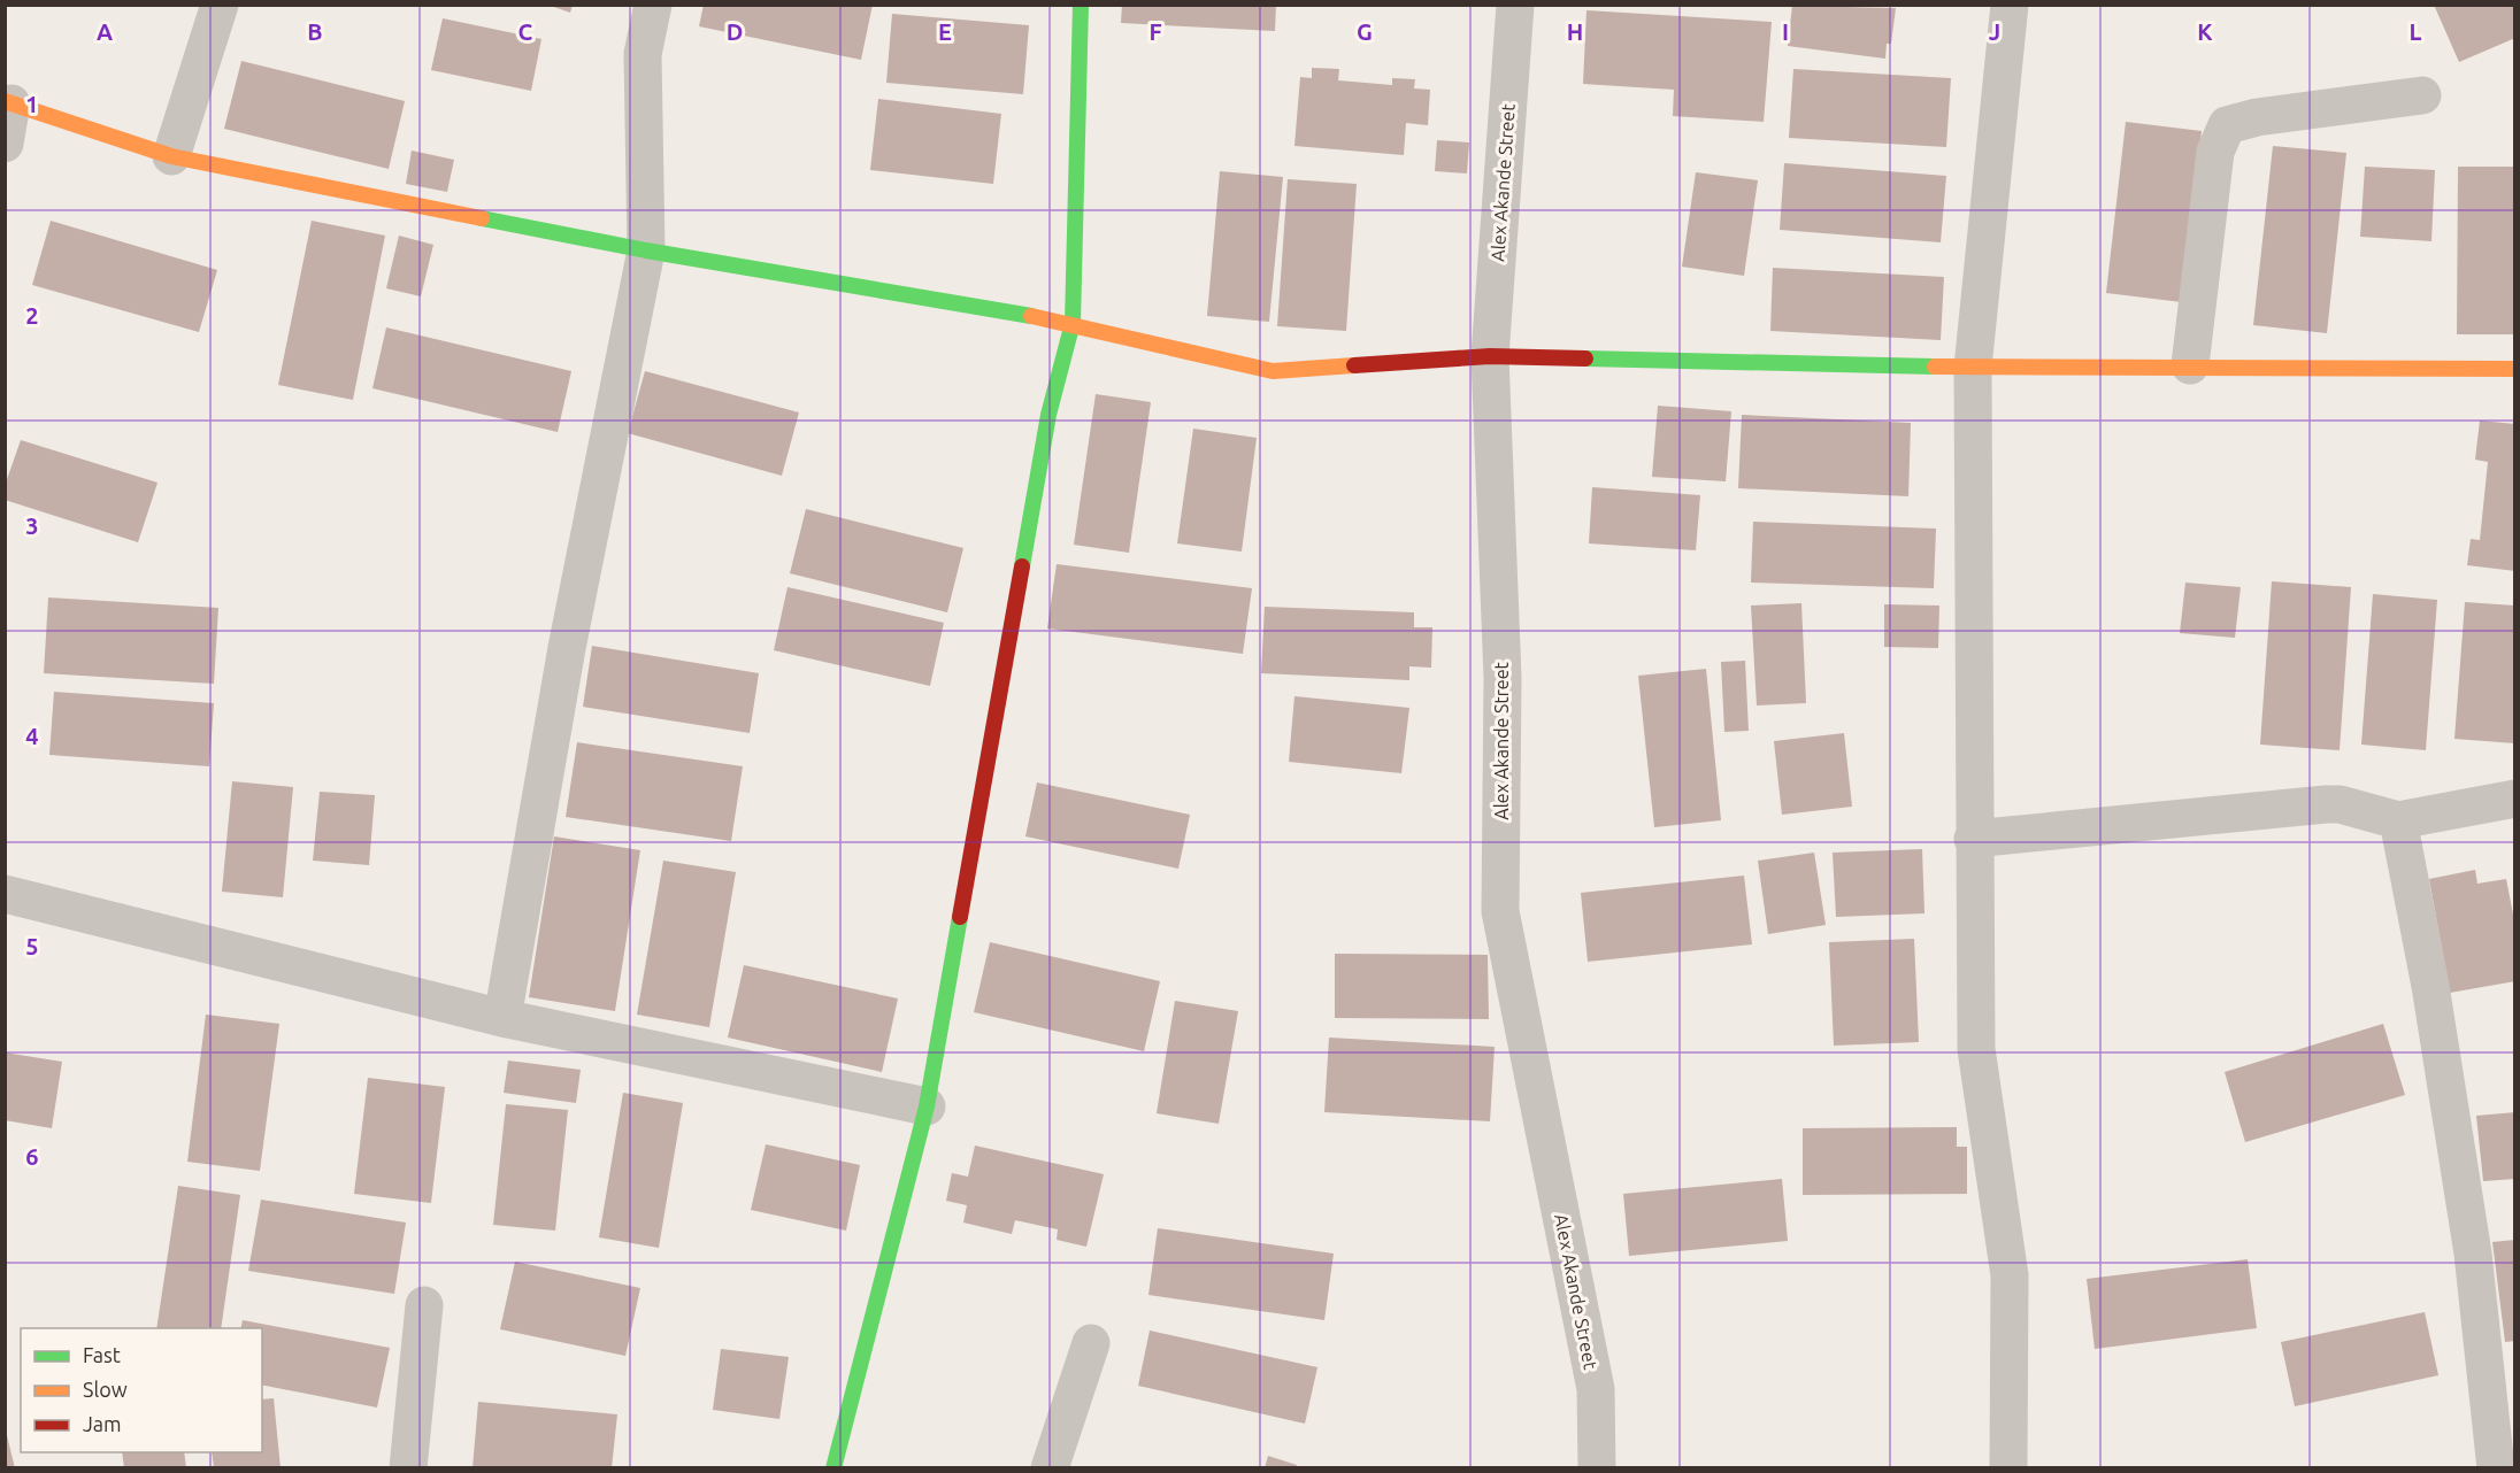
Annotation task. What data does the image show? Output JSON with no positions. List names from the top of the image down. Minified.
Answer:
{"streets":{"street":["Alex Akande Street"]},"legend":["Fast","Slow","Jam"],"grid":{"columns":["A","B","C","D","E","F","G","H","I","J","K","L"],"rows":["1","2","3","4","5","6"]}}
